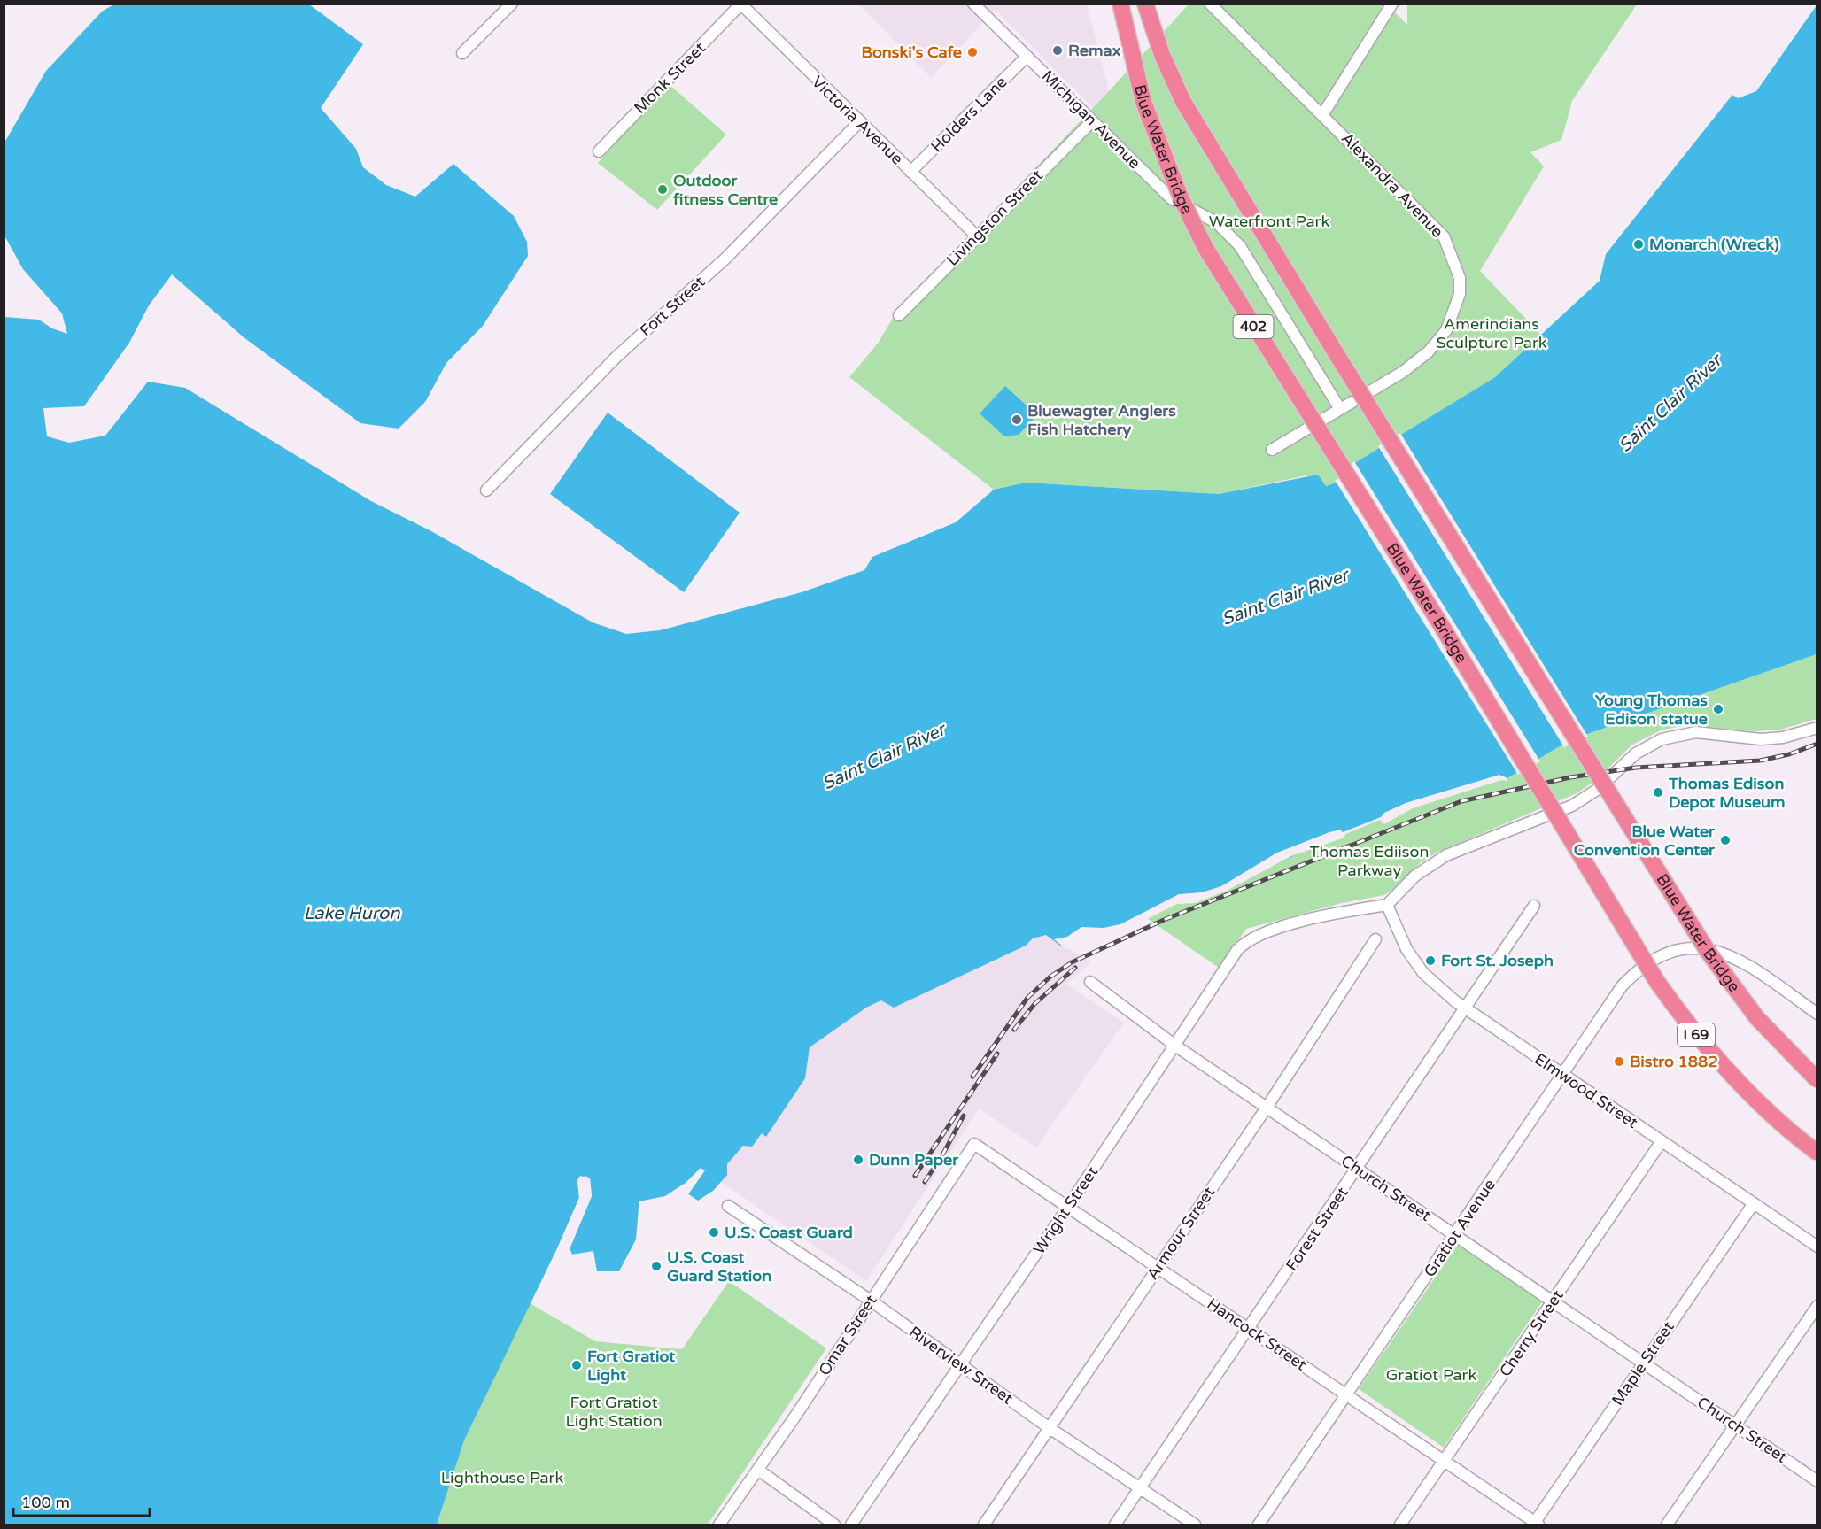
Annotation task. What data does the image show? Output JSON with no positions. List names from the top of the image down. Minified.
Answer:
{"streets":{"highway":["Blue Water Bridge","402","I 69"],"street":["Monk Street","Holders Lane","Michigan Avenue","Victoria Avenue","Alexandra Avenue","Livingston Street","Fort Street","Elmwood Street","Church Street","Wright Street","Gratiot Avenue","Forest Street","Armour Street","Cherry Street","Hancock Street","Omar Street","Maple Street","Riverview Street"]},"crossings":[["Monk Street","Victoria Avenue"],["Holders Lane","Michigan Avenue"],["Holders Lane","Victoria Avenue"],["Michigan Avenue","Alexandra Avenue"],["Michigan Avenue","Livingston Street"],["Victoria Avenue","Livingston Street"],["Victoria Avenue","Fort Street"],["Elmwood Street","Wright Street"],["Elmwood Street","Gratiot Avenue"],["Elmwood Street","Forest Street"],["Elmwood Street","Cherry Street"],["Elmwood Street","Maple Street"],["Church Street","Wright Street"],["Church Street","Gratiot Avenue"],["Church Street","Forest Street"],["Church Street","Armour Street"],["Church Street","Cherry Street"],["Church Street","Maple Street"],["Wright Street","Hancock Street"],["Wright Street","Riverview Street"],["Gratiot Avenue","Hancock Street"],["Forest Street","Hancock Street"],["Forest Street","Riverview Street"],["Armour Street","Hancock Street"],["Armour Street","Riverview Street"],["Cherry Street","Hancock Street"],["Hancock Street","Omar Street"],["Hancock Street","Maple Street"],["Omar Street","Riverview Street"]],"water":["Saint Clair River","Lake Huron"],"parks":["Waterfront Park","Amerindians Sculpture Park","Thomas Ediison Parkway","Gratiot Park","Fort Gratiot Light Station","Lighthouse Park"],"places":["Remax","Bonski's Cafe","Outdoor fitness Centre","Monarch (Wreck)","Bluewagter Anglers Fish Hatchery","Young Thomas Edison statue","Thomas Edison Depot Museum","Blue Water Convention Center","Fort St. Joseph","Bistro 1882","Dunn Paper","U.S. Coast Guard","U.S. Coast Guard Station","Fort Gratiot Light"],"scale_bar":"100 m"}
